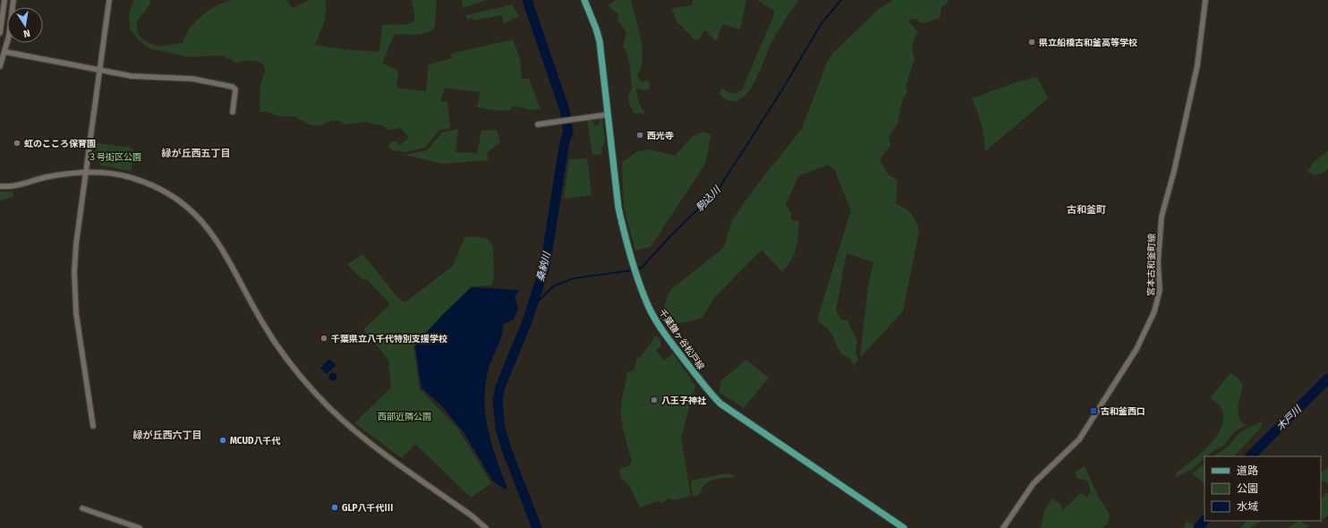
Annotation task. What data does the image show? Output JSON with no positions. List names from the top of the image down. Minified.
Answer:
{"streets":{"main road":["千葉鎌ヶ谷松戸線"],"street":["宮本古和釜町線"]},"districts":["緑が丘西五丁目","古和釜町","緑が丘西六丁目"],"water":["駒込川","桑納川","木戸川"],"parks":["３号街区公園","西部近隣公園"],"places":{"other":["県立船橋古和釜高等学校","西光寺","虹のこころ保育園","千葉県立八千代特別支援学校","八王子神社","MCUD八千代","GLP八千代Ⅲ"],"transit":["古和釜西口"]},"legend":["道路","公園","水域"],"north":"bottom"}
